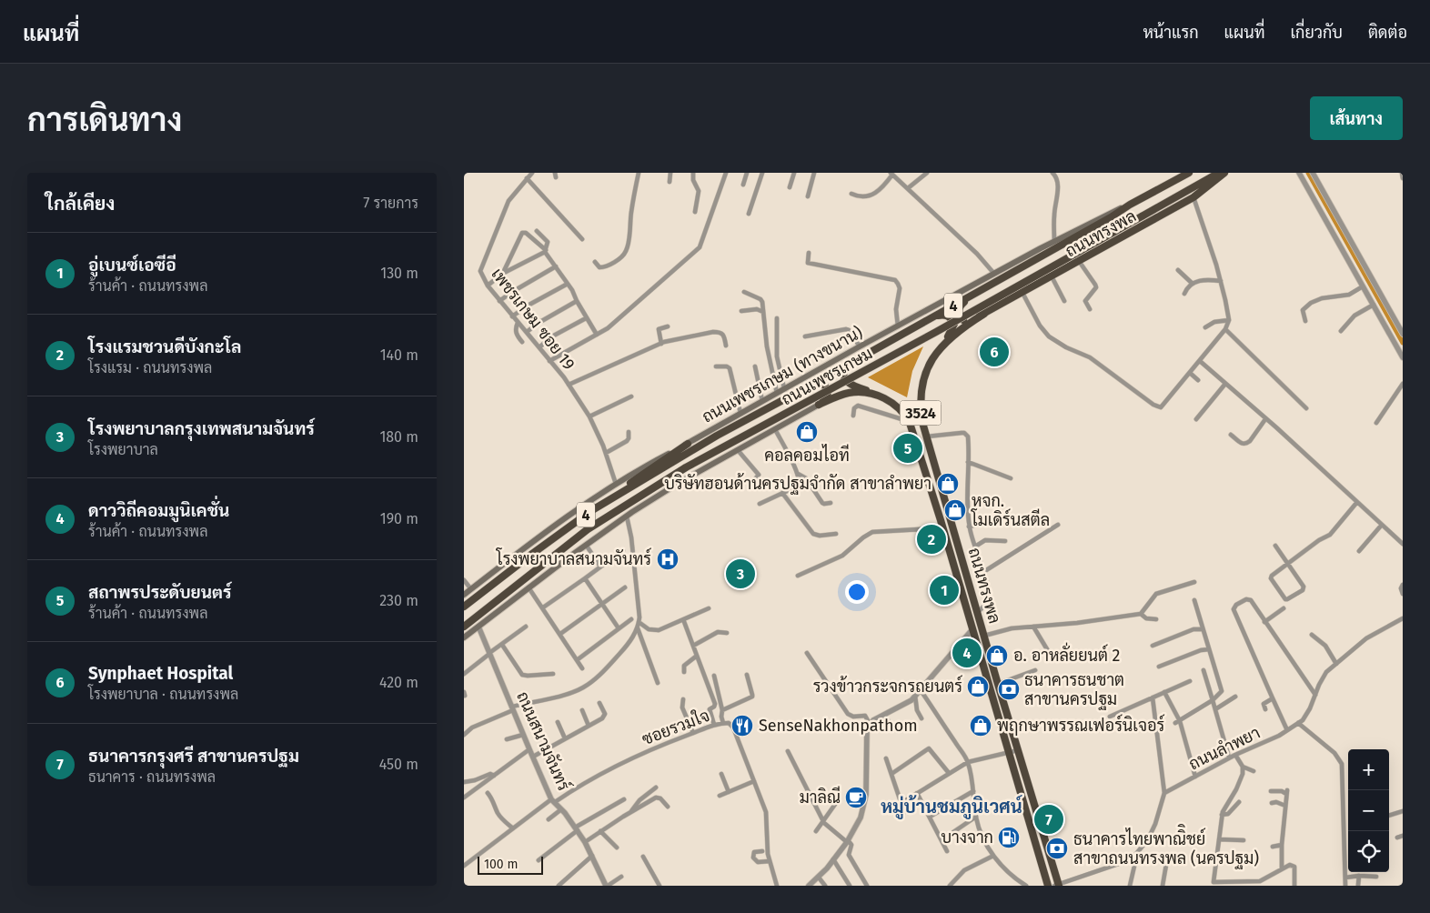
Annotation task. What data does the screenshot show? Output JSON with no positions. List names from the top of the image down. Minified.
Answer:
{"streets":{"highway":["ถนนทรงพล","4","ถนนเพชรเกษม","3524"],"main road":["ถนนเพชรเกษม (ทางขนาน)"],"street":["เพชรเกษม ซอย 19","ซอยรวมใจ","ถนนสนามจันทร์","ถนนลำพยา"]},"crossings":[["ถนนทรงพล","4"],["4","ถนนสนามจันทร์"],["เพชรเกษม ซอย 19","ถนนเพชรเกษม (ทางขนาน)"],["ถนนเพชรเกษม (ทางขนาน)","ถนนเพชรเกษม"],["ซอยรวมใจ","ถนนสนามจันทร์"]],"districts":["หมู่บ้านชมภูนิเวศน์"],"places":{"shop":["คอลคอมไอที","บริษัทฮอนด้านครปฐมจำกัด สาขาลำพยา","หจก. โมเดิร์นสตีล","อ. อาหลั่ยยนต์ 2","รวงข้าวกระจกรถยนตร์","พฤกษาพรรณเฟอร์นิเจอร์"],"hospital":["โรงพยาบาลสนามจันทร์"],"bank":["ธนาคารธนชาต สาขานครปฐม","ธนาคารไทยพาณิิชย์ สาขาถนนทรงพล (นครปฐม)"],"restaurant":["SenseNakhonpathom"],"cafe":["มาลิณี"],"fuel station":["บางจาก"]},"scale_bar":"100 m","page":{"header":"แผนที่","nav":["หน้าแรก","แผนที่","เกี่ยวกับ","ติดต่อ"],"buttons":"เส้นทาง","title":"การเดินทาง","heading":["ใกล้เคียง","7 รายการ"],"list":[{"mark":"1","name":"อู่เบนซ์เอซีอี","note":"ร้านค้า · ถนนทรงพล","value":"130 m"},{"mark":"2","name":"โรงแรมชวนดีบังกะโล","note":"โรงแรม · ถนนทรงพล","value":"140 m"},{"mark":"3","name":"โรงพยาบาลกรุงเทพสนามจันทร์","note":"โรงพยาบาล","value":"180 m"},{"mark":"4","name":"ดาววิถีคอมมูนิเคชั่น","note":"ร้านค้า · ถนนทรงพล","value":"190 m"},{"mark":"5","name":"สถาพรประดับยนตร์","note":"ร้านค้า · ถนนทรงพล","value":"230 m"},{"mark":"6","name":"Synphaet Hospital","note":"โรงพยาบาล · ถนนทรงพล","value":"420 m"},{"mark":"7","name":"ธนาคารกรุงศรี สาขานครปฐม","note":"ธนาคาร · ถนนทรงพล","value":"450 m"}],"pins":["6","5","2","3","1","4","7"],"map_buttons":["+","−"],"scale":"100 m"}}
